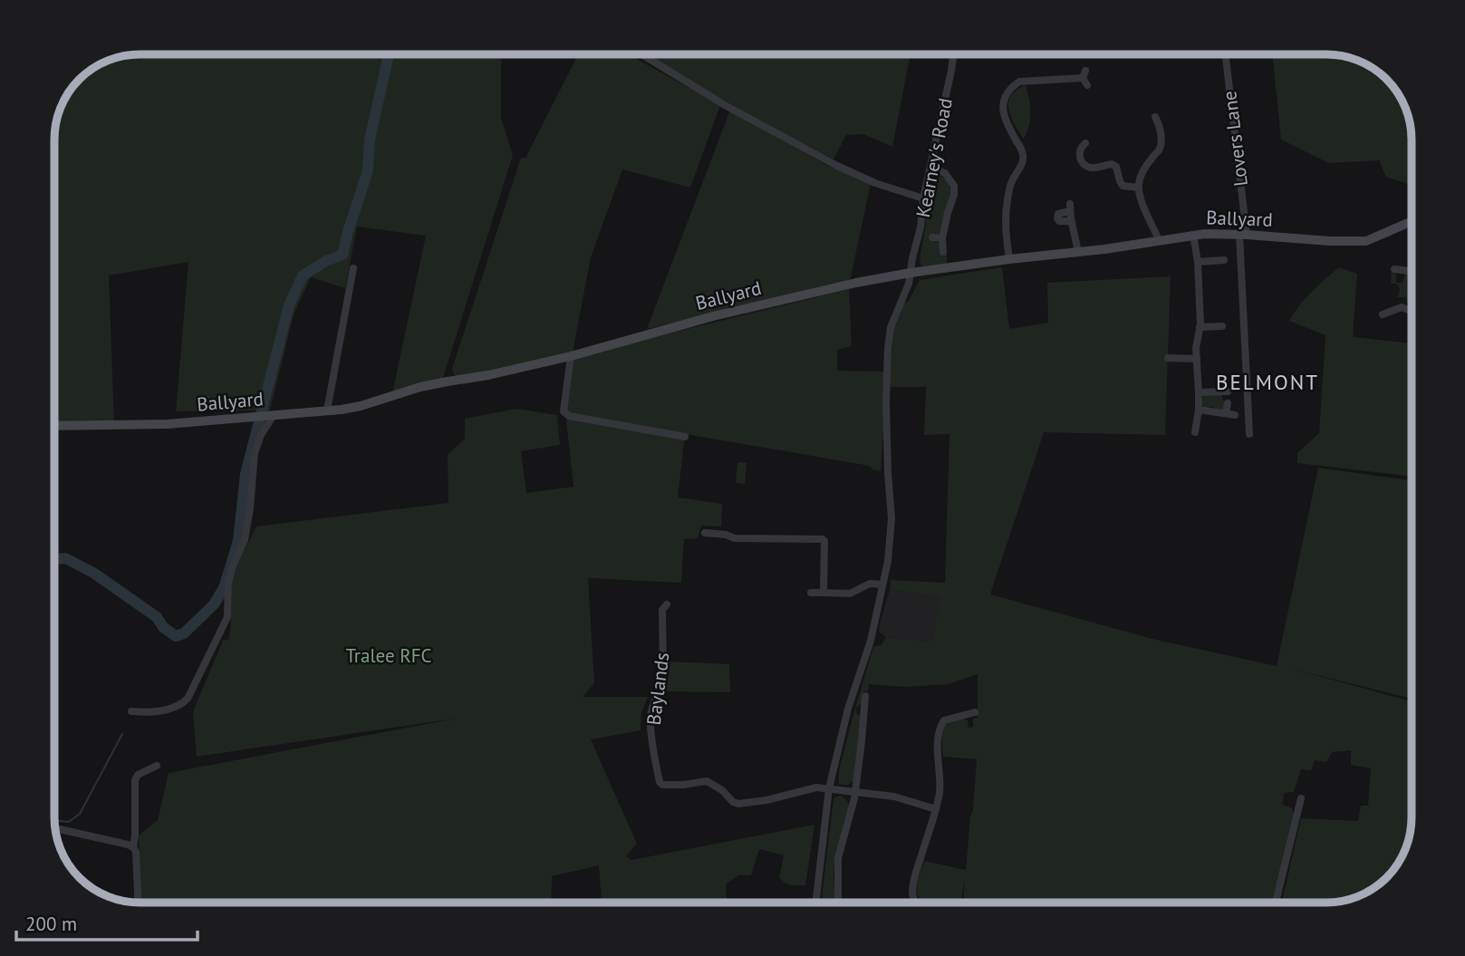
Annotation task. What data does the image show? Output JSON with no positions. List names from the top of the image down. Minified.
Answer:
{"streets":{"street":["Lovers Lane","Kearney's Road","Ballyard","Baylands"]},"crossings":[["Lovers Lane","Ballyard"],["Kearney's Road","Ballyard"],["Kearney's Road","Baylands"]],"districts":["BELMONT"],"parks":["Tralee RFC"],"scale_bar":"200 m"}
